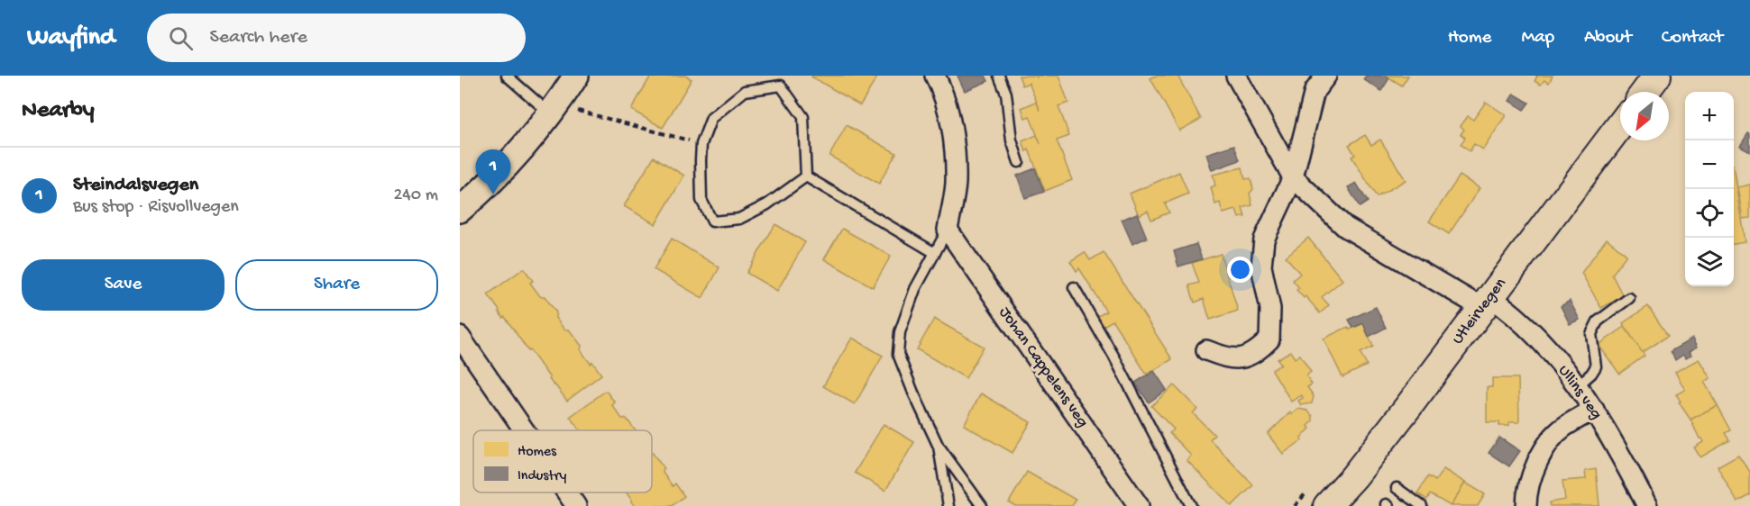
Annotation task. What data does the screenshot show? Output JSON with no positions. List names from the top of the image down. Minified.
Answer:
{"streets":{"main road":["Utleirvegen"],"street":["Johan Cappelens veg","Ullins veg"]},"crossings":[["Utleirvegen","Ullins veg"]],"legend":["Homes","Industry"],"north":"bottom left","page":{"header":"Wayfind","search":"Search here","nav":["Home","Map","About","Contact"],"heading":"Nearby","map_buttons":["+","−"],"list":[{"mark":"1","name":"Steindalsvegen","note":"Bus stop · Risvollvegen","value":"240 m"}],"pins":"1","buttons":["Save","Share"]}}
